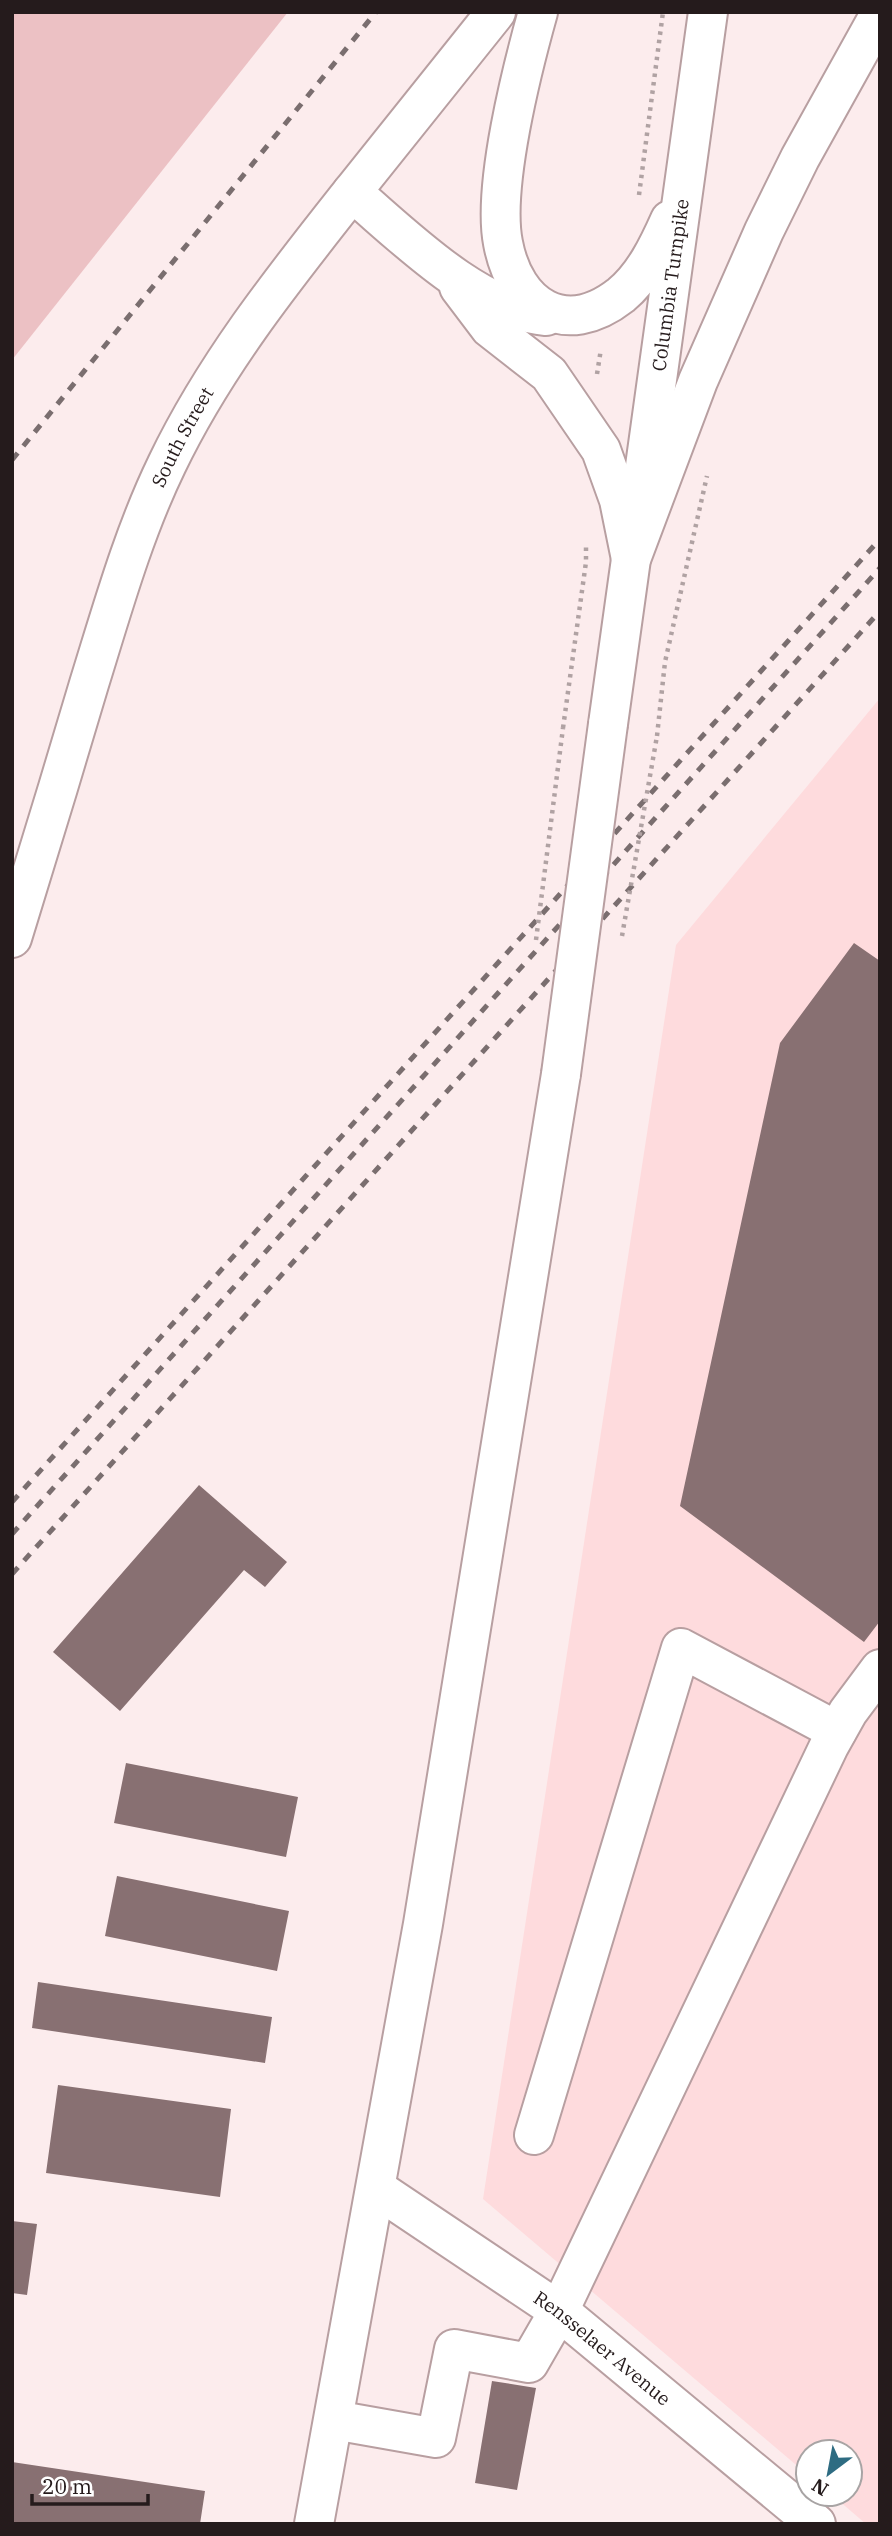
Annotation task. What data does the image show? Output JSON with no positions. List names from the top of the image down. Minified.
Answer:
{"streets":{"main road":["Columbia Turnpike","South Street","Rensselaer Avenue"]},"scale_bar":"20 m","north":"bottom left"}
